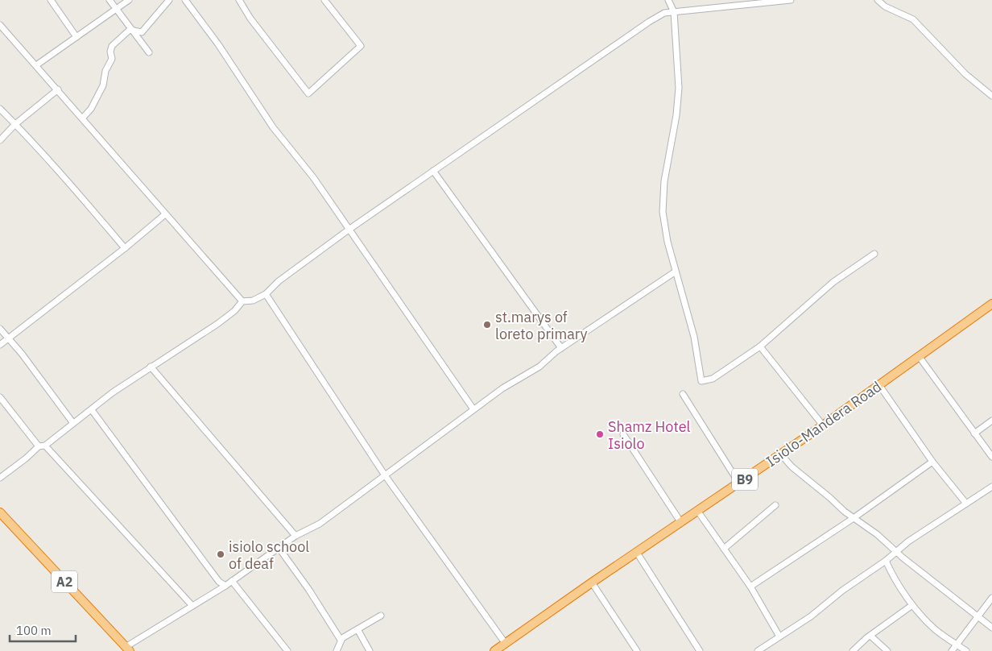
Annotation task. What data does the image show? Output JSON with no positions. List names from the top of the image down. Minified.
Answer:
{"streets":{"highway":["Isiolo-Mandera Road","B9","A2"]},"places":["st.marys of loreto primary","Shamz Hotel Isiolo","isiolo school of deaf"],"scale_bar":"100 m"}
